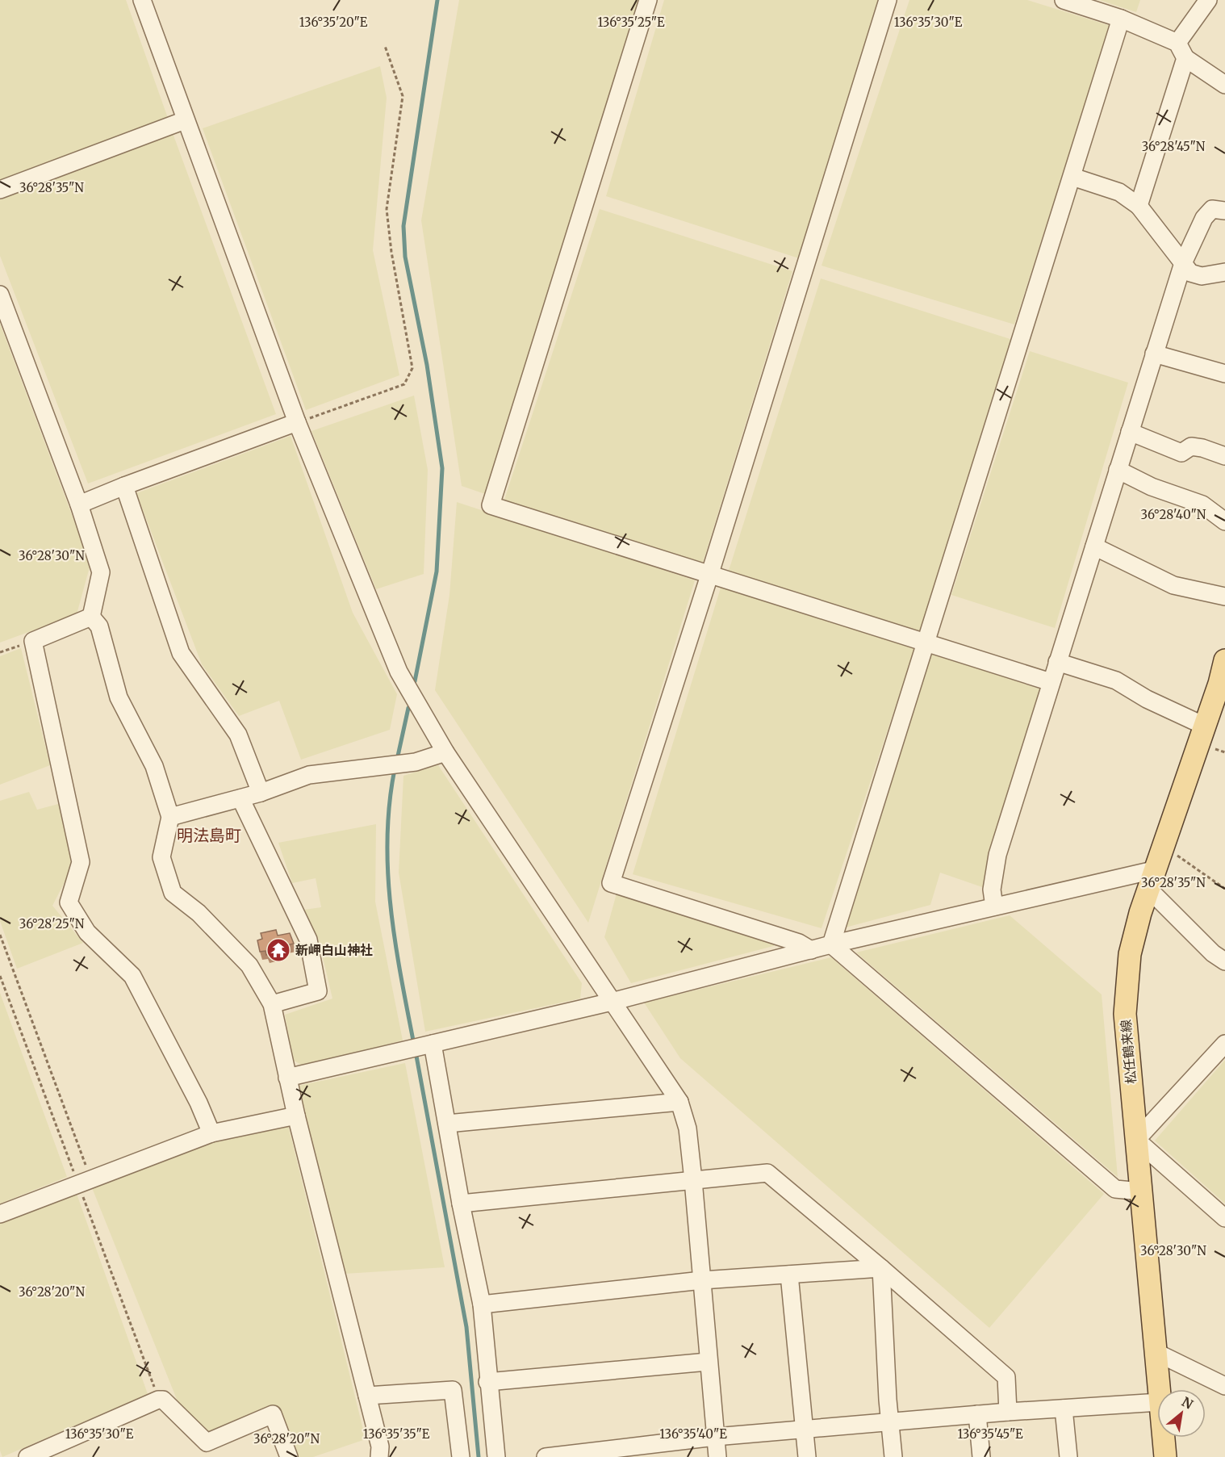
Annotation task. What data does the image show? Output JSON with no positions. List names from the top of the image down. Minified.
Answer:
{"streets":{"main road":["松任鶴来線"]},"districts":["明法島町"],"places":{"temple":["新岬白山神社"]},"north":"top right","coordinates":["136°35'20\"E","136°35'25\"E","136°35'30\"E","36°28'45\"N","36°28'35\"N","36°28'40\"N","36°28'30\"N","36°28'25\"N","36°28'20\"N","136°35'35\"E","136°35'40\"E","136°35'45\"E"]}
